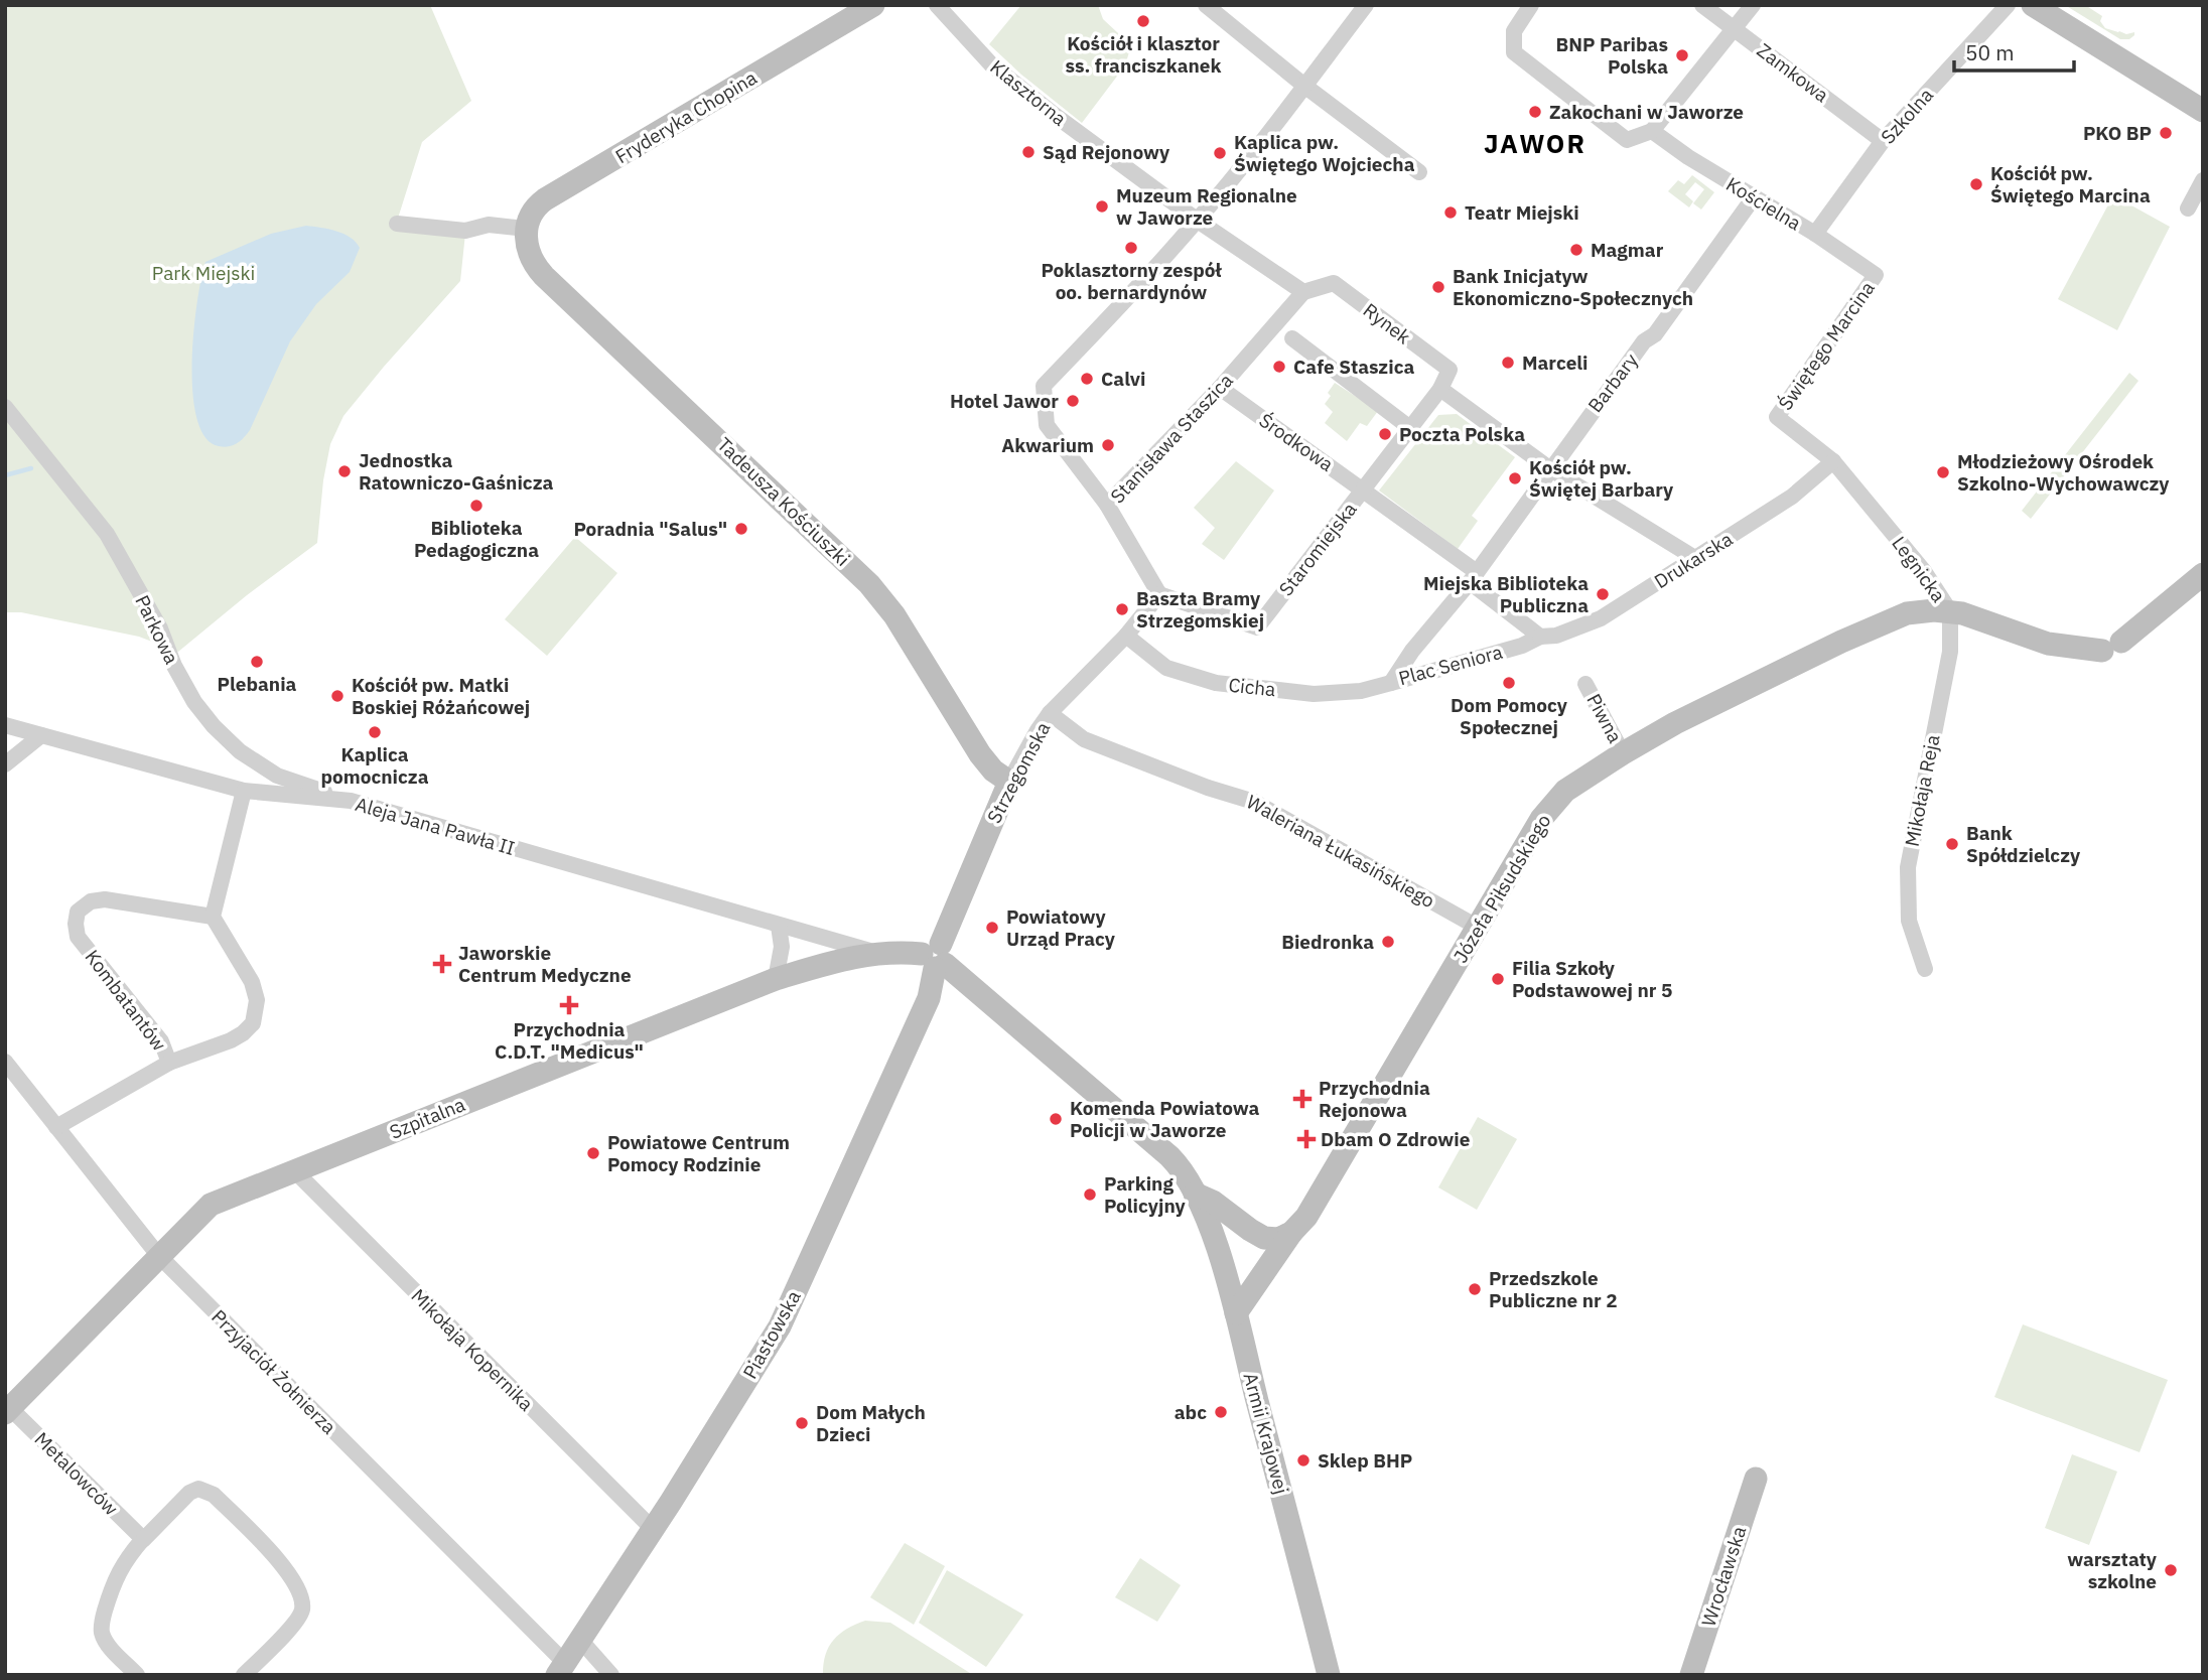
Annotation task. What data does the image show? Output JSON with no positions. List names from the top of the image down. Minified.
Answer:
{"streets":{"street":["Zamkowa","Klasztorna","Szkolna","Fryderyka Chopina","Kościelna","Rynek","Świętego Marcina","Barbary","Stanisława Staszica","Środkowa","Tadeusza Kościuszki","Staromiejska","Drukarska","Legnicka","Parkowa","Plac Seniora","Cicha","Piwna","Strzegomska","Mikołaja Reja","Aleja Jana Pawła II","Waleriana Łukasińskiego","Józefa Piłsudskiego","Kombatantów","Szpitalna","Piastowska","Mikołaja Kopernika","Przyjaciół Żołnierza","Armii Krajowej","Metalowców","Wrocławska"]},"crossings":[["Zamkowa","Szkolna"],["Klasztorna","Rynek"],["Klasztorna","Stanisława Staszica"],["Szkolna","Kościelna"],["Fryderyka Chopina","Tadeusza Kościuszki"],["Kościelna","Świętego Marcina"],["Kościelna","Barbary"],["Rynek","Stanisława Staszica"],["Rynek","Staromiejska"],["Świętego Marcina","Legnicka"],["Barbary","Środkowa"],["Barbary","Plac Seniora"],["Stanisława Staszica","Środkowa"],["Stanisława Staszica","Staromiejska"],["Stanisława Staszica","Strzegomska"],["Środkowa","Staromiejska"],["Środkowa","Plac Seniora"],["Tadeusza Kościuszki","Strzegomska"],["Staromiejska","Strzegomska"],["Drukarska","Legnicka"],["Drukarska","Plac Seniora"],["Legnicka","Mikołaja Reja"],["Legnicka","Józefa Piłsudskiego"],["Parkowa","Aleja Jana Pawła II"],["Plac Seniora","Cicha"],["Cicha","Strzegomska"],["Piwna","Józefa Piłsudskiego"],["Strzegomska","Waleriana Łukasińskiego"],["Strzegomska","Szpitalna"],["Strzegomska","Piastowska"],["Strzegomska","Armii Krajowej"],["Mikołaja Reja","Józefa Piłsudskiego"],["Aleja Jana Pawła II","Szpitalna"],["Waleriana Łukasińskiego","Józefa Piłsudskiego"],["Józefa Piłsudskiego","Armii Krajowej"],["Kombatantów","Przyjaciół Żołnierza"],["Szpitalna","Piastowska"],["Szpitalna","Mikołaja Kopernika"],["Szpitalna","Przyjaciół Żołnierza"],["Szpitalna","Armii Krajowej"],["Szpitalna","Metalowców"],["Piastowska","Mikołaja Kopernika"],["Piastowska","Przyjaciół Żołnierza"],["Piastowska","Armii Krajowej"]],"districts":["JAWOR"],"parks":["Park Miejski"],"places":{"other":["Kościół i klasztor ss. franciszkanek","BNP Paribas Polska","Zakochani w Jaworze","PKO BP","Sąd Rejonowy","Kaplica pw. Świętego Wojciecha","Kościół pw. Świętego Marcina","Muzeum Regionalne w Jaworze","Teatr Miejski","Poklasztorny zespół oo. bernardynów","Magmar","Bank Inicjatyw Ekonomiczno-Społecznych","Marceli","Cafe Staszica","Calvi","Hotel Jawor","Poczta Polska","Akwarium","Jednostka Ratowniczo-Gaśnicza","Młodzieżowy Ośrodek Szkolno-Wychowawczy","Kościół pw. Świętej Barbary","Biblioteka Pedagogiczna","Poradnia \"Salus\"","Miejska Biblioteka Publiczna","Baszta Bramy Strzegomskiej","Plebania","Dom Pomocy Społecznej","Kościół pw. Matki Boskiej Różańcowej","Kaplica pomocnicza","Bank Spółdzielczy","Powiatowy Urząd Pracy","Biedronka","Filia Szkoły Podstawowej nr 5","Komenda Powiatowa Policji w Jaworze","Powiatowe Centrum Pomocy Rodzinie","Parking Policyjny","Przedszkole Publiczne nr 2","abc","Dom Małych Dzieci","Sklep BHP","warsztaty szkolne"],"health":["Jaworskie Centrum Medyczne","Przychodnia C.D.T. \"Medicus\"","Przychodnia Rejonowa","Dbam O Zdrowie"]},"scale_bar":"50 m"}
